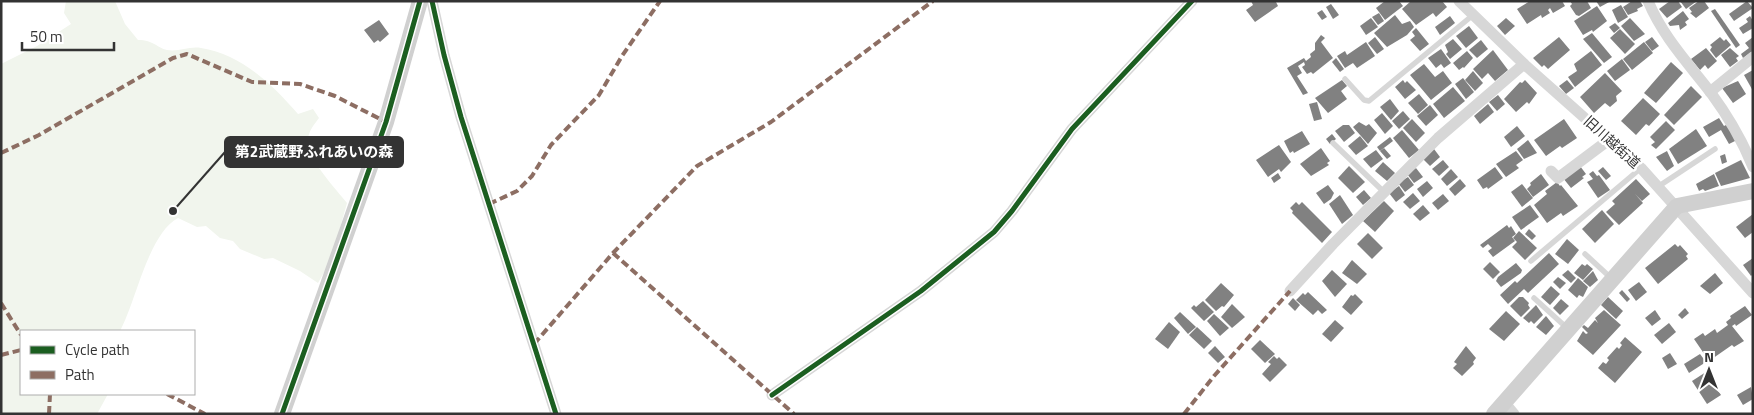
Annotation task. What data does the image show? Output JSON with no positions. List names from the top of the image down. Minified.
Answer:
{"streets":{"street":["旧川越街道"]},"places":["第2武蔵野ふれあいの森"],"legend":["Cycle path","Path"],"scale_bar":"50 m","north":"top"}
